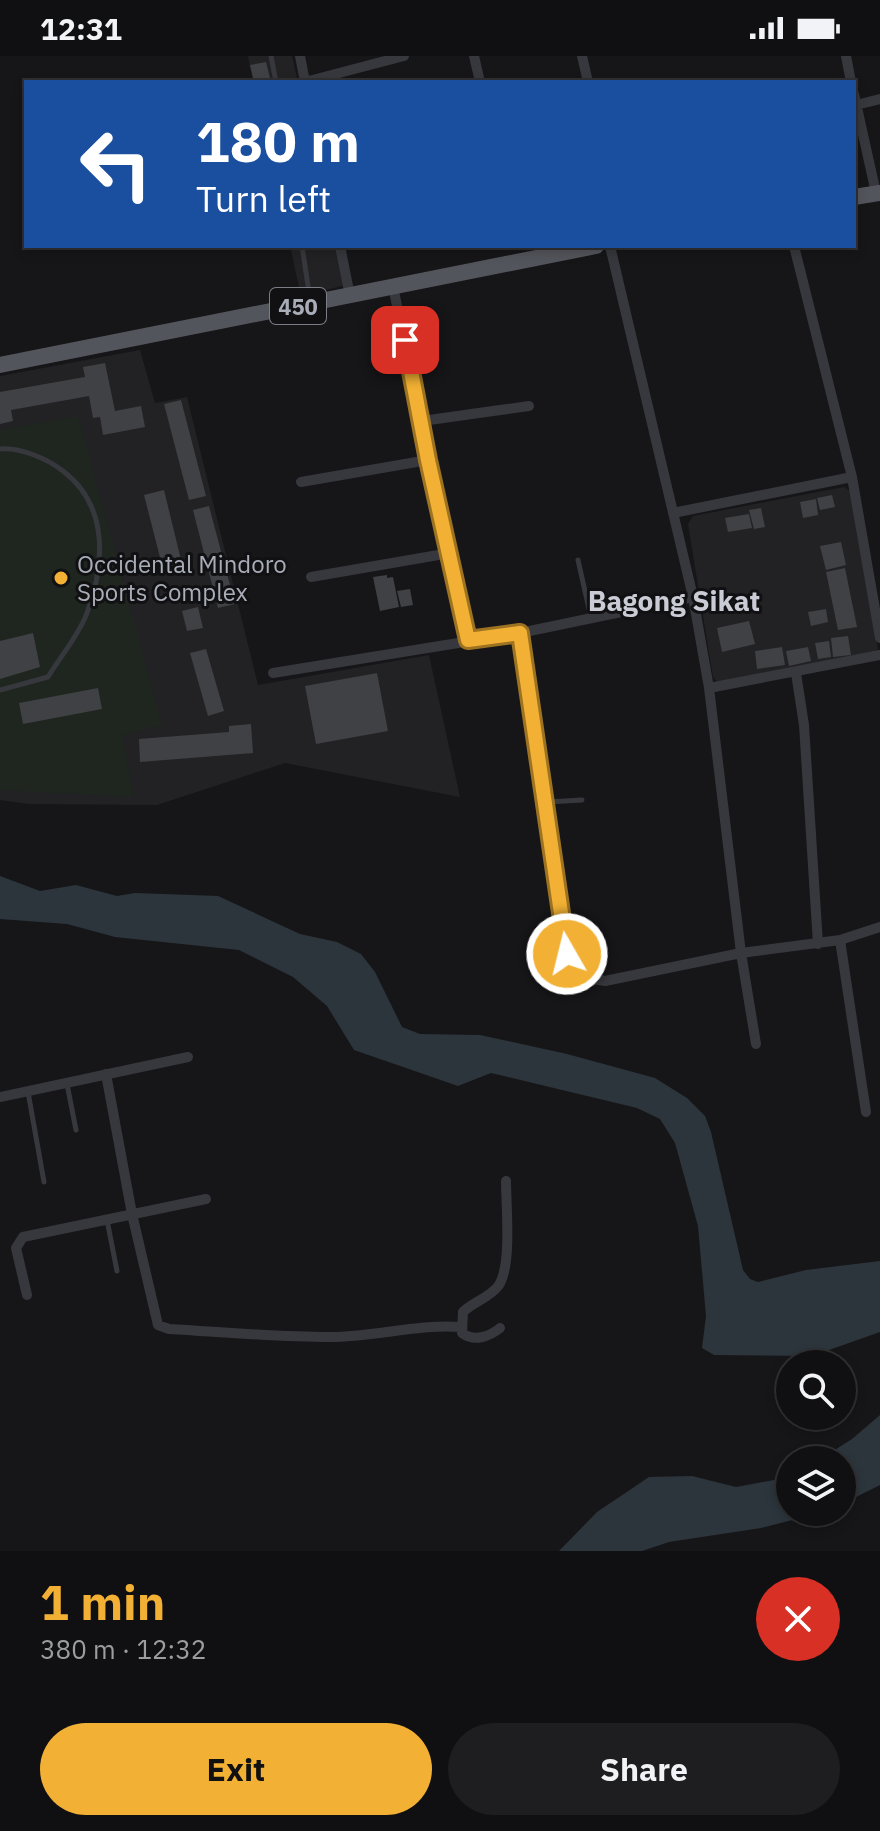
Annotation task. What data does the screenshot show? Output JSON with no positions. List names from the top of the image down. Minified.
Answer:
{"streets":{"main road":["450"]},"districts":["Bagong Sikat"],"places":["Occidental Mindoro Sports Complex"],"page":{"status":"12:31","turn":["180 m","Turn left"],"heading":["1 min","380 m · 12:32"],"buttons":["Exit","Share"]}}
